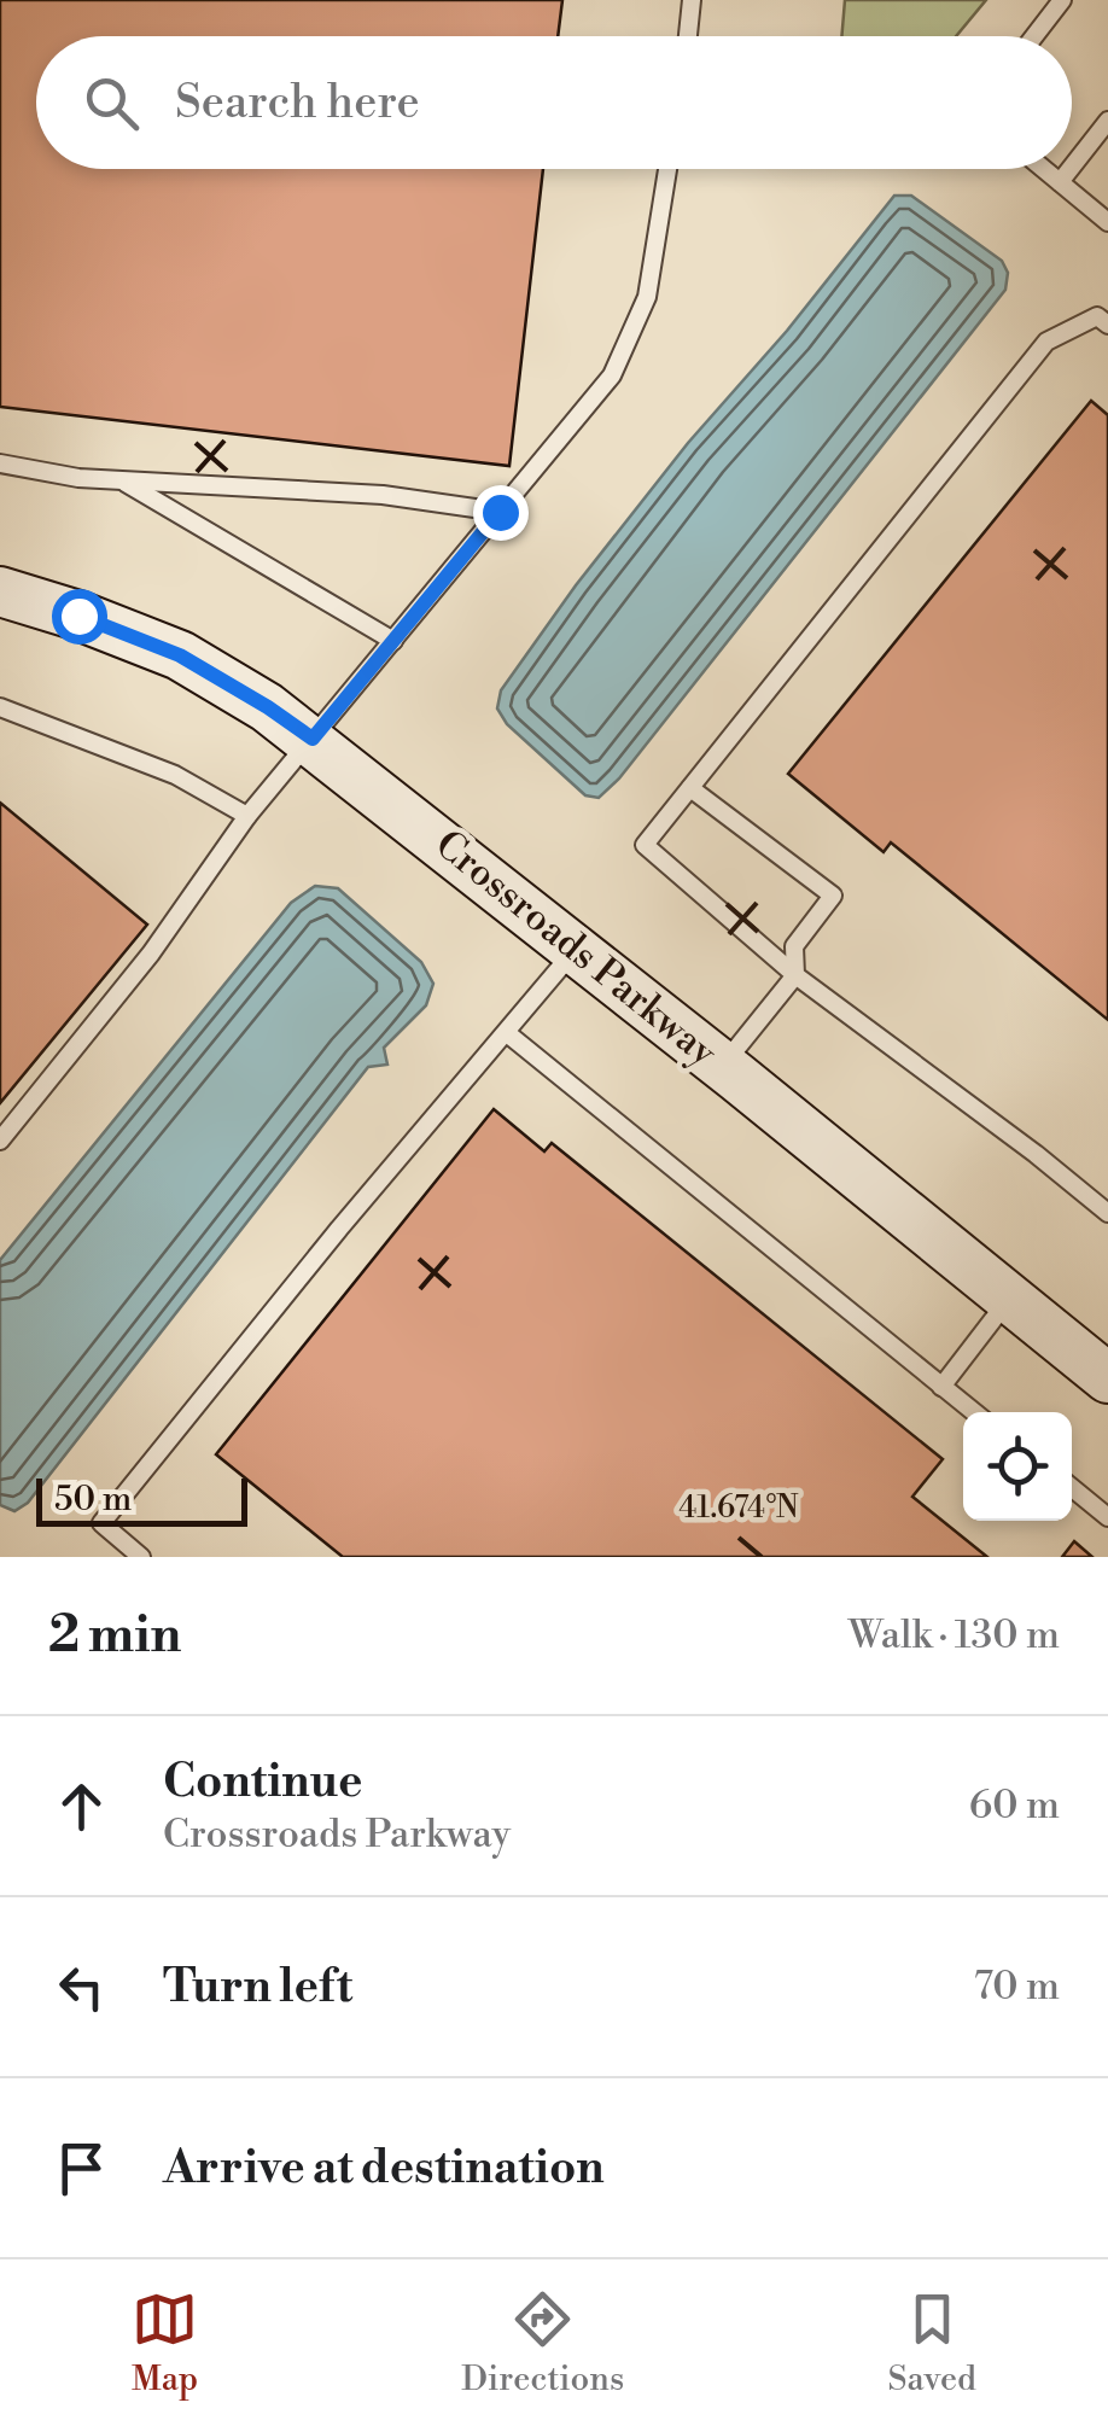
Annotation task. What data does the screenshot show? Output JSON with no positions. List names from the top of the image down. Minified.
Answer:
{"streets":{"street":["Crossroads Parkway"]},"scale_bar":"50 m","page":{"search":"Search here","scale":"50 m","heading":["2 min","Walk · 130 m"],"list":[["Continue","Crossroads Parkway","60 m"],["Turn left","70 m"],"Arrive at destination"],"nav":["Map","Directions","Saved"]},"coordinates":["41.674°N"]}
